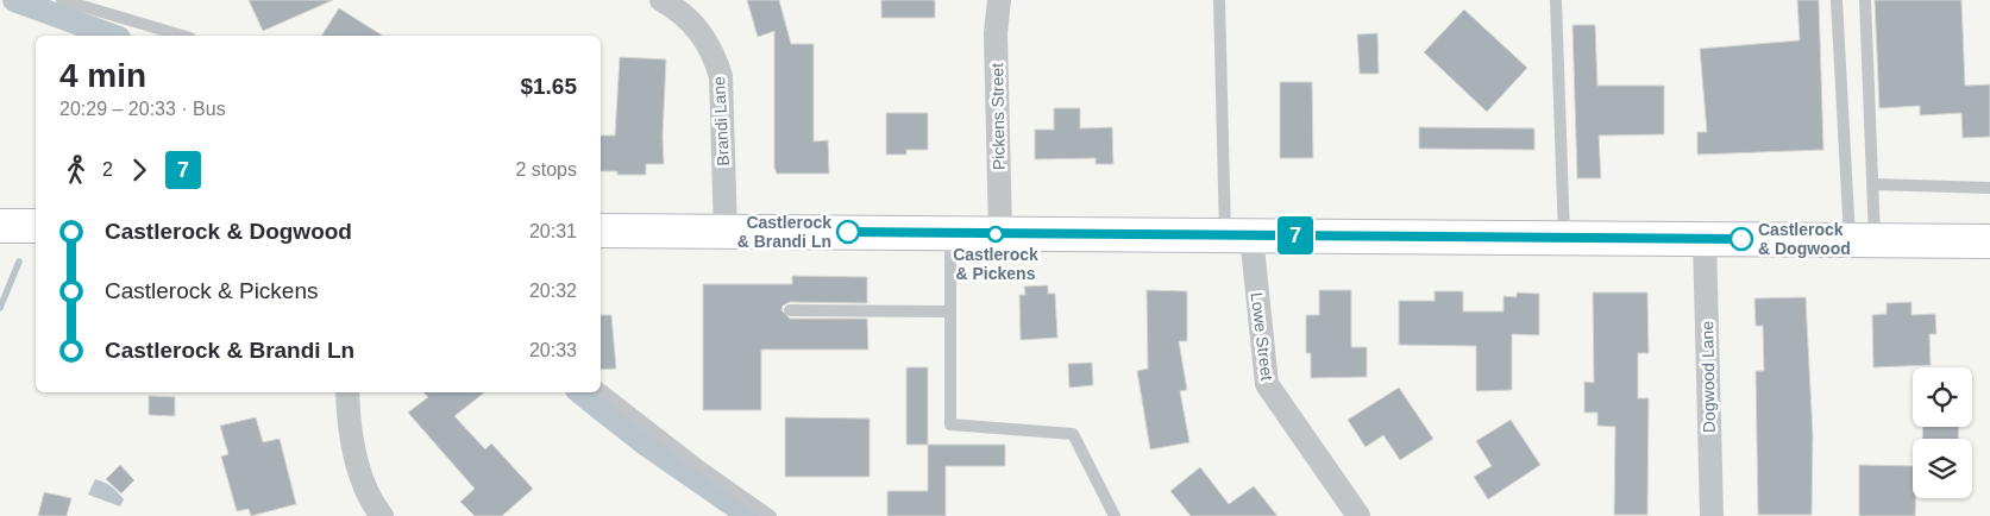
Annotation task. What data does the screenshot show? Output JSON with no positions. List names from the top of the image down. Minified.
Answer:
{"streets":{"street":["Pickens Street","Brandi Lane","Lowe Street","Dogwood Lane"]},"places":["Castlerock & Brandi Ln","Castlerock & Pickens","Castlerock & Dogwood"],"lines":["bus line 7"],"page":{"on_map":"7","heading":["4 min","20:29 – 20:33 · Bus","$1.65"],"legs":["2","7","2 stops"],"list":[{"name":"Castlerock & Dogwood","value":"20:31"},{"name":"Castlerock & Pickens","value":"20:32"},{"name":"Castlerock & Brandi Ln","value":"20:33"}]}}
